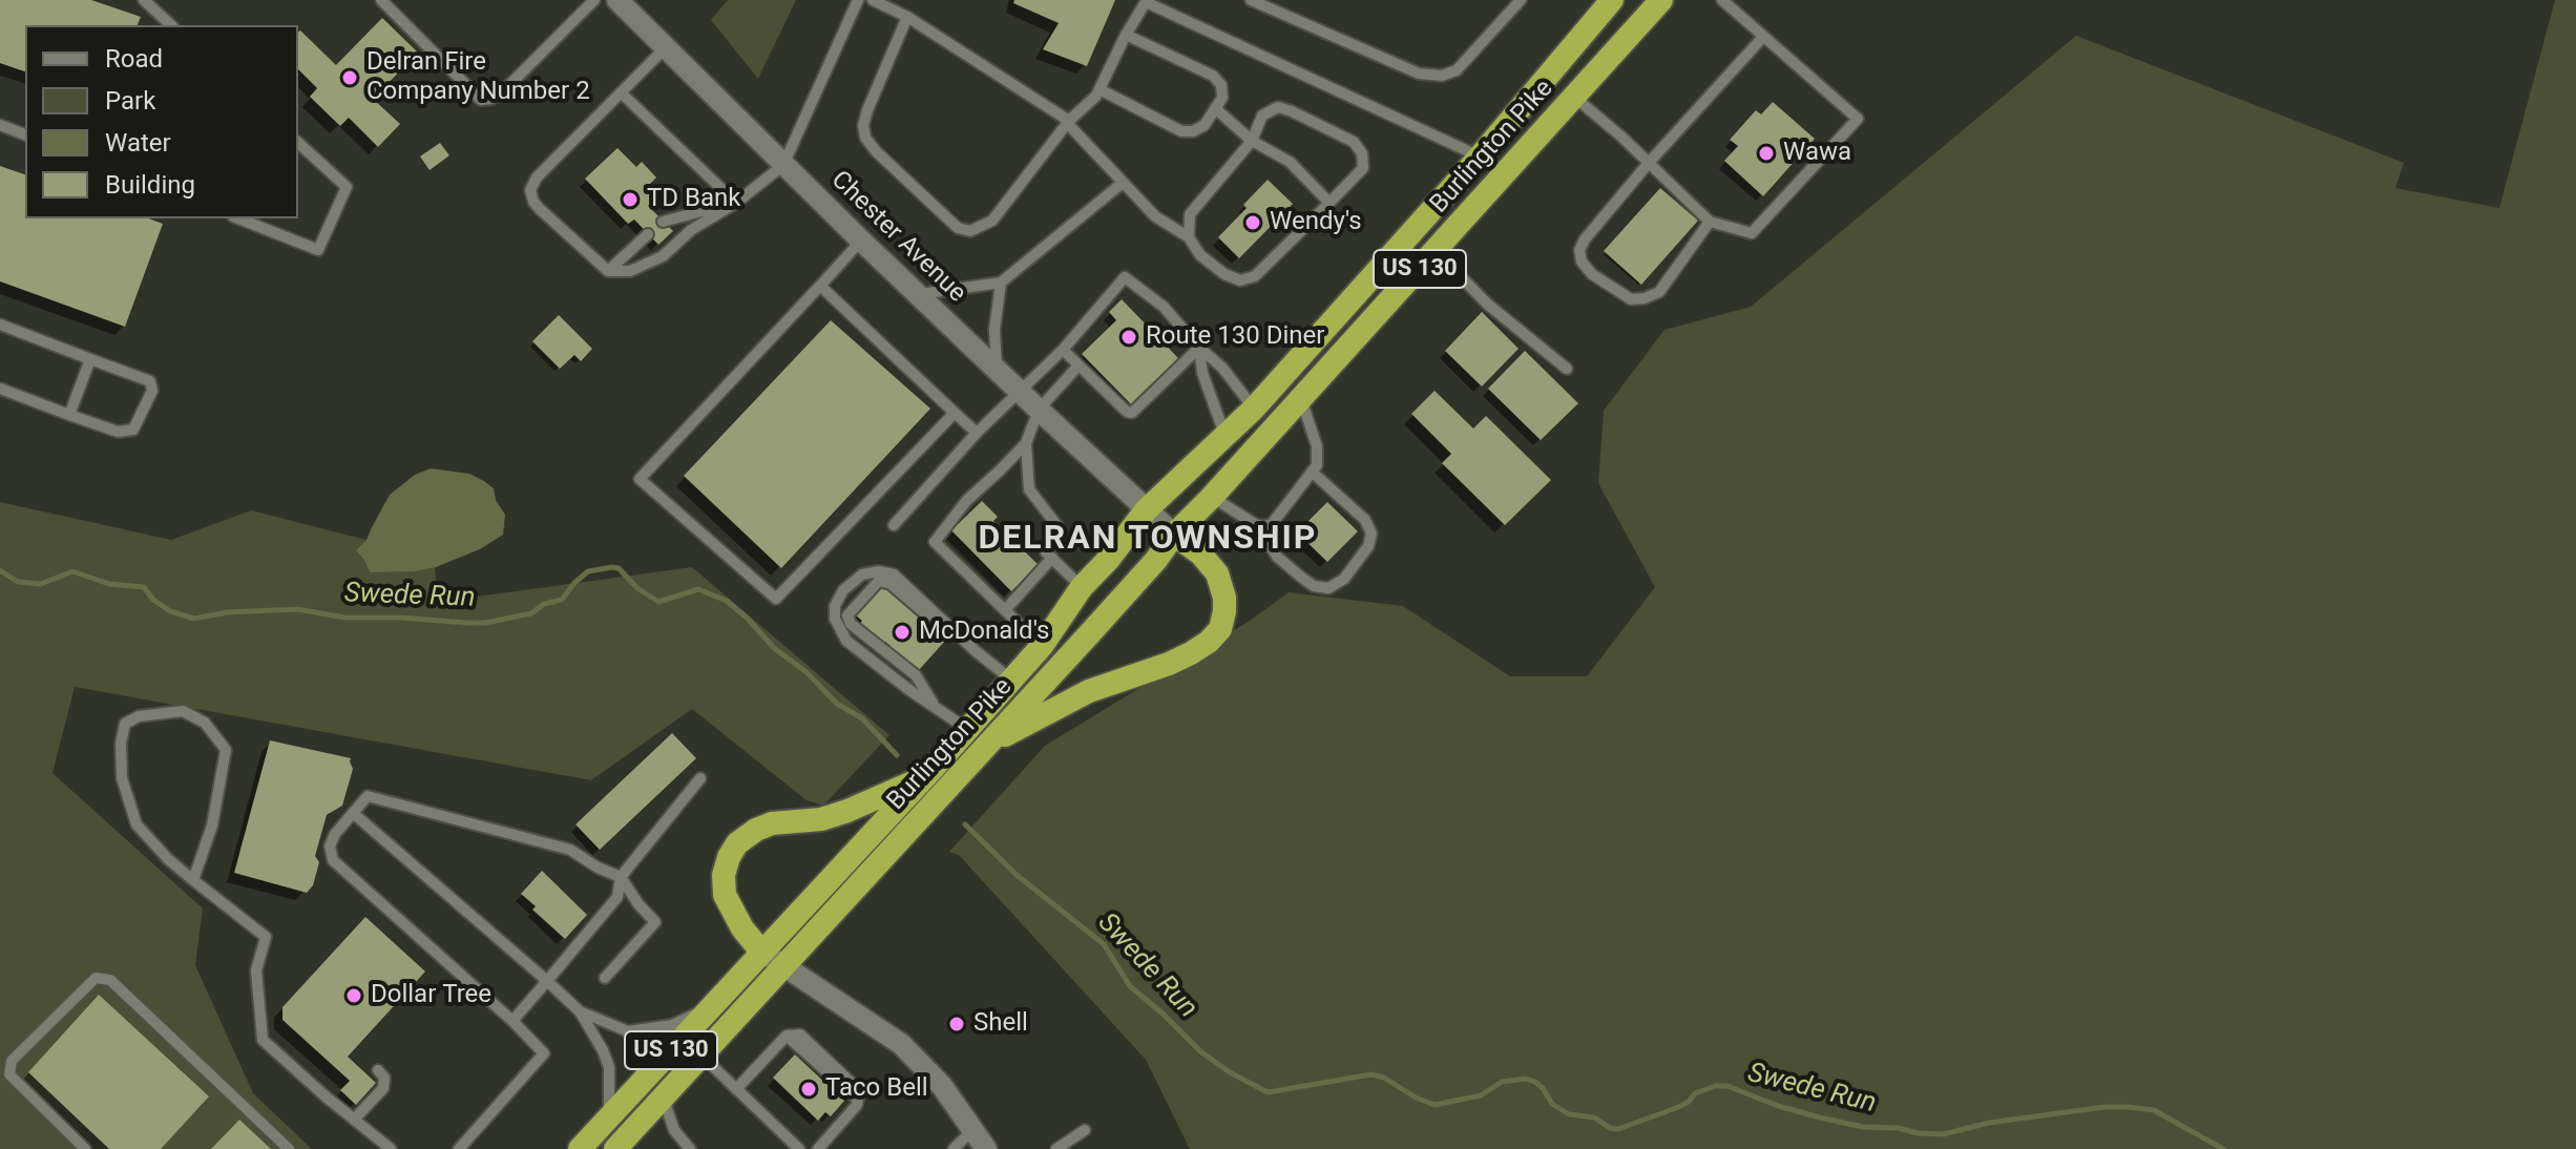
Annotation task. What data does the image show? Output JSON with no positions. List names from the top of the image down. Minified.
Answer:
{"streets":{"highway":["Burlington Pike","US 130"],"street":["Chester Avenue"]},"crossings":[["Burlington Pike","Chester Avenue"]],"districts":["DELRAN TOWNSHIP"],"water":["Swede Run"],"places":["Delran Fire Company Number 2","Wawa","TD Bank","Wendy's","Route 130 Diner","McDonald's","Dollar Tree","Shell","Taco Bell"],"legend":["Road","Park","Water","Building"]}
